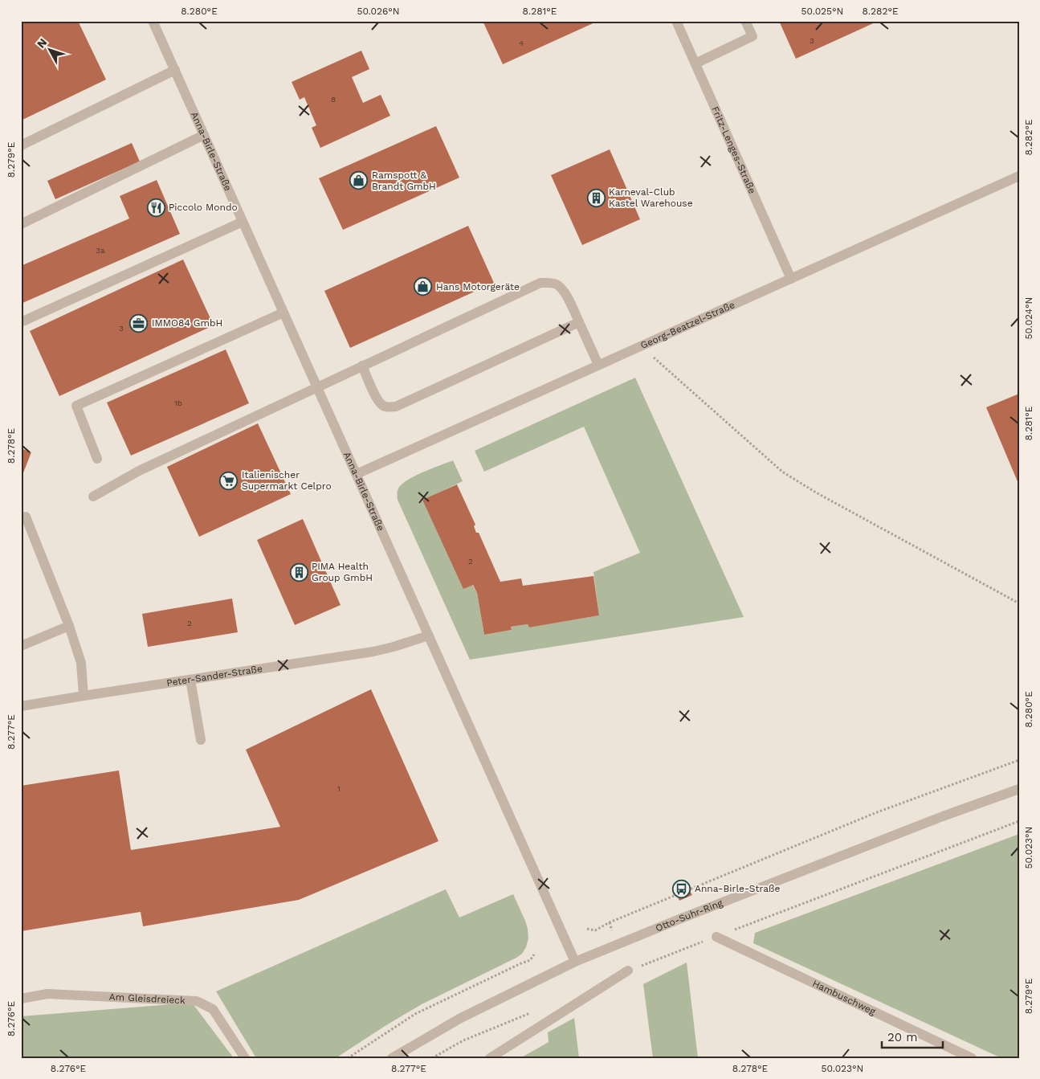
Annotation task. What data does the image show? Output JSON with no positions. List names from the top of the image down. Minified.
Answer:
{"streets":{"street":["Fritz-Lenges-Straße","Anna-Birle-Straße","Georg-Beatzel-Straße","Peter-Sander-Straße","Otto-Suhr-Ring","Hambuschweg","Am Gleisdreieck"]},"crossings":[["Fritz-Lenges-Straße","Georg-Beatzel-Straße"],["Anna-Birle-Straße","Georg-Beatzel-Straße"],["Anna-Birle-Straße","Peter-Sander-Straße"],["Anna-Birle-Straße","Otto-Suhr-Ring"]],"places":{"shop":["Ramspott & Brandt GmbH","Hans Motorgeräte"],"building":["Karneval-Club Kastel Warehouse","PIMA Health Group GmbH"],"restaurant":["Piccolo Mondo"],"office":["IMMO84 GmbH"],"supermarket":["Italienischer Supermarkt Celpro"],"bus stop":["Anna-Birle-Straße"]},"house_numbers":["3","4","8","3a","3","1b","2","2","1"],"scale_bar":"20 m","north":"top left","coordinates":["8.280°E","50.026°N","8.281°E","50.025°N","8.282°E","8.279°E","50.024°N","8.278°E","8.277°E","50.023°N","8.276°E"]}
